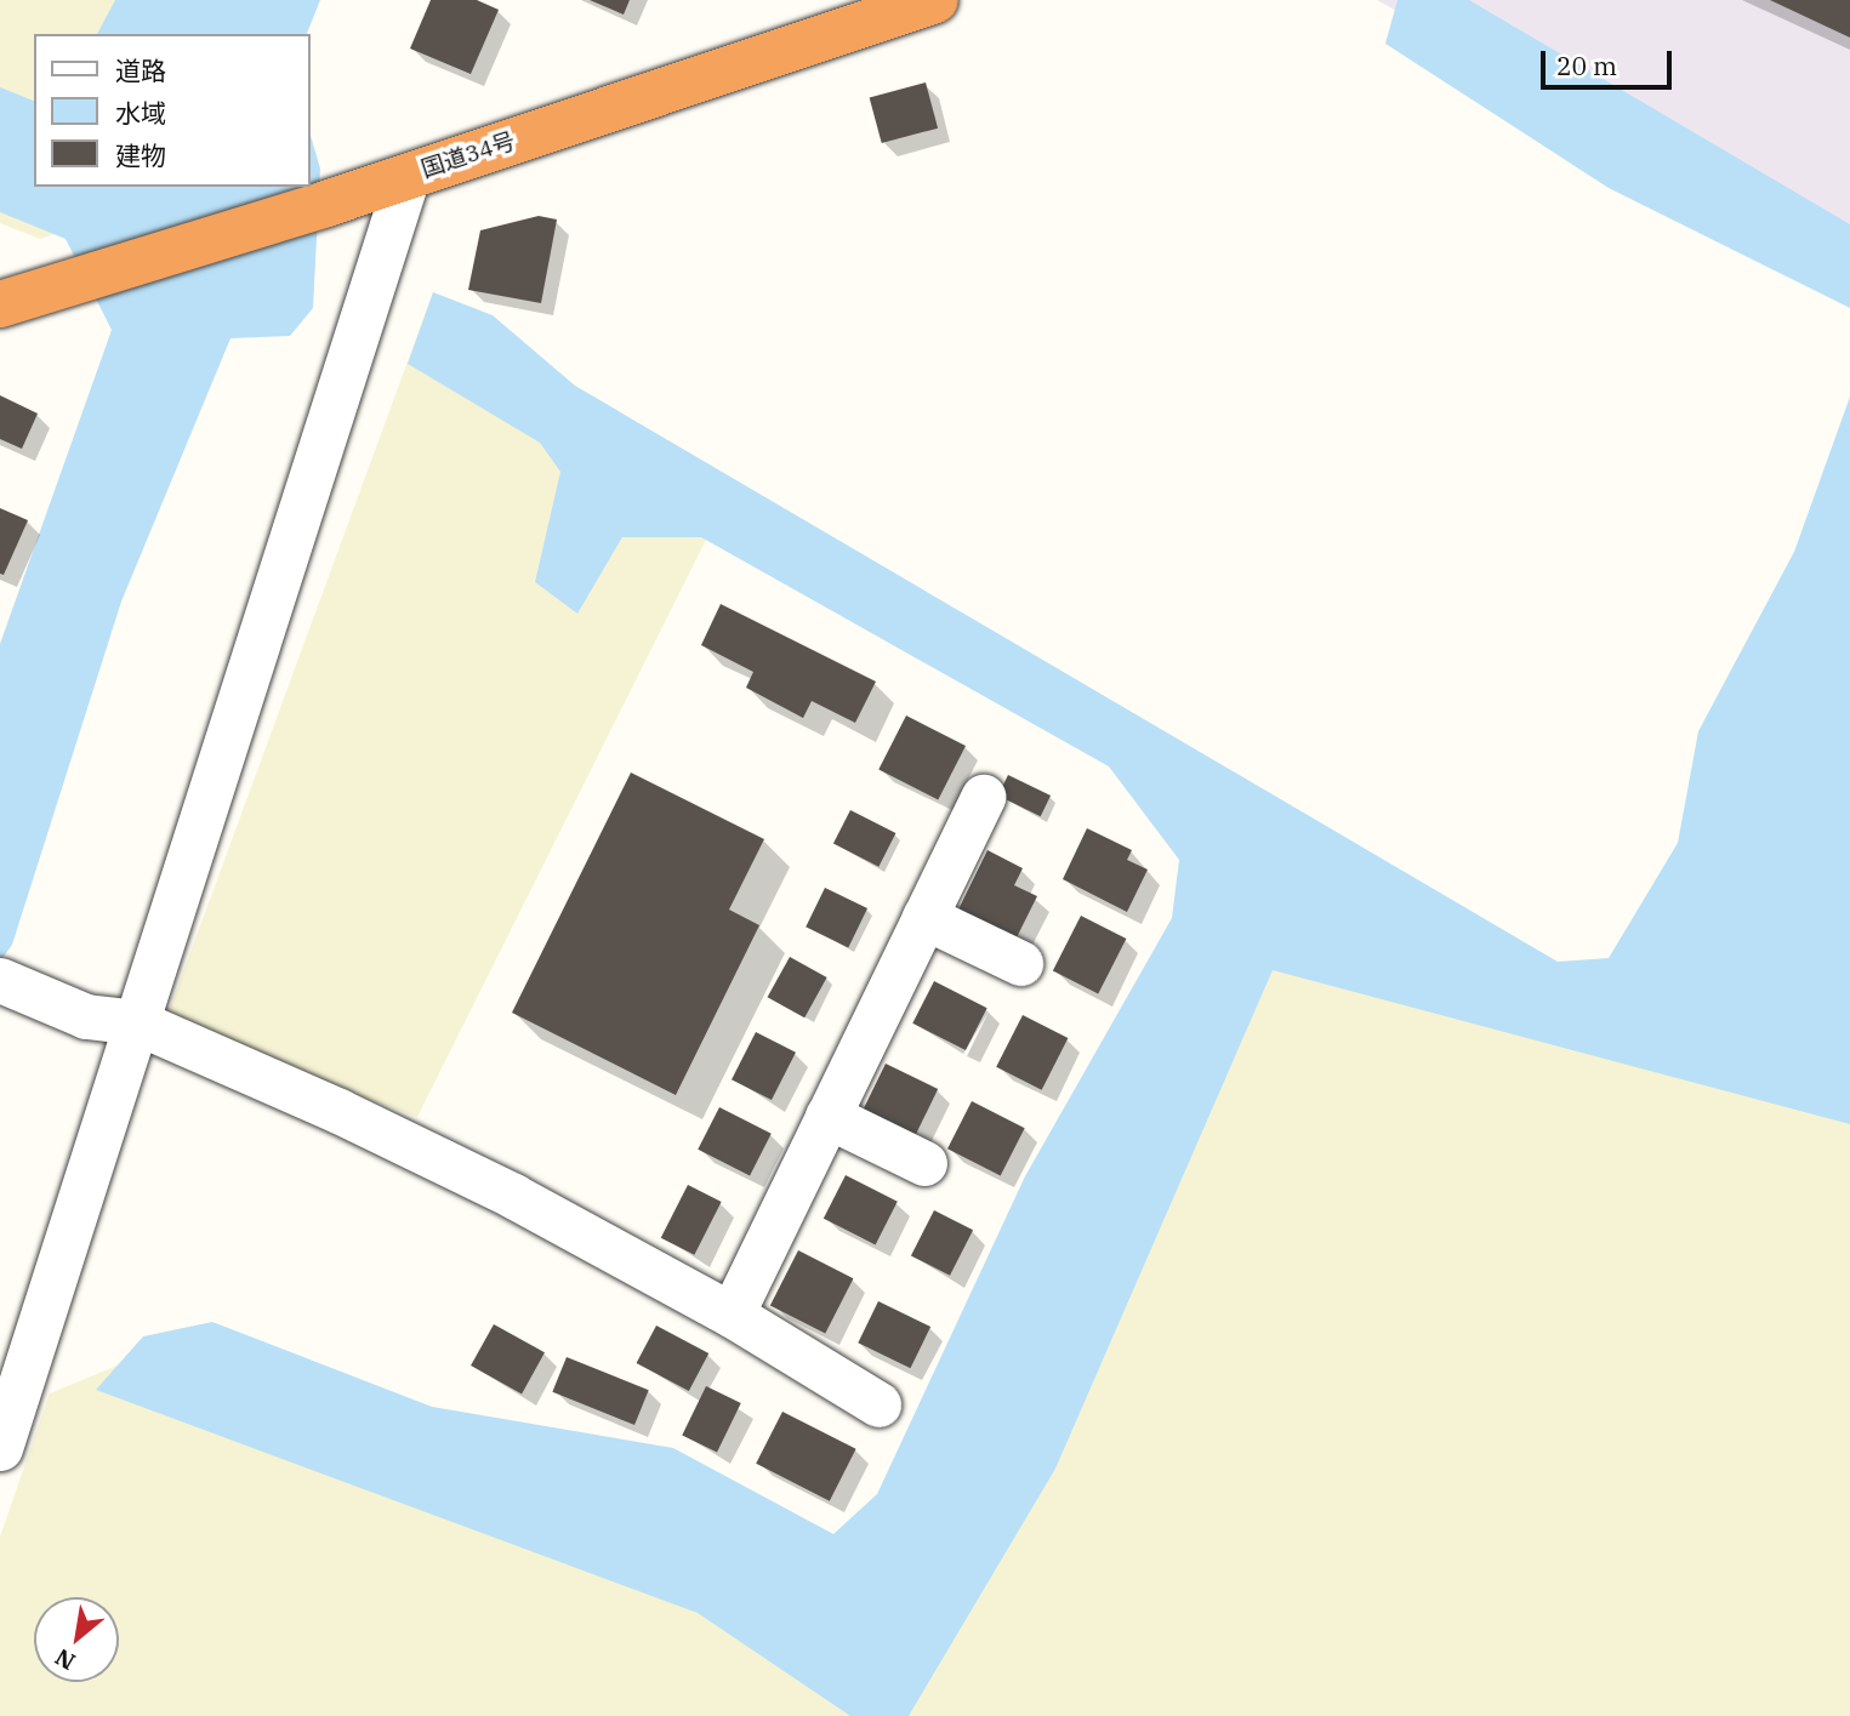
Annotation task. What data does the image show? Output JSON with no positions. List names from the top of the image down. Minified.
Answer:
{"streets":{"highway":["国道34号"]},"legend":["道路","水域","建物"],"scale_bar":"20 m","north":"bottom left"}
